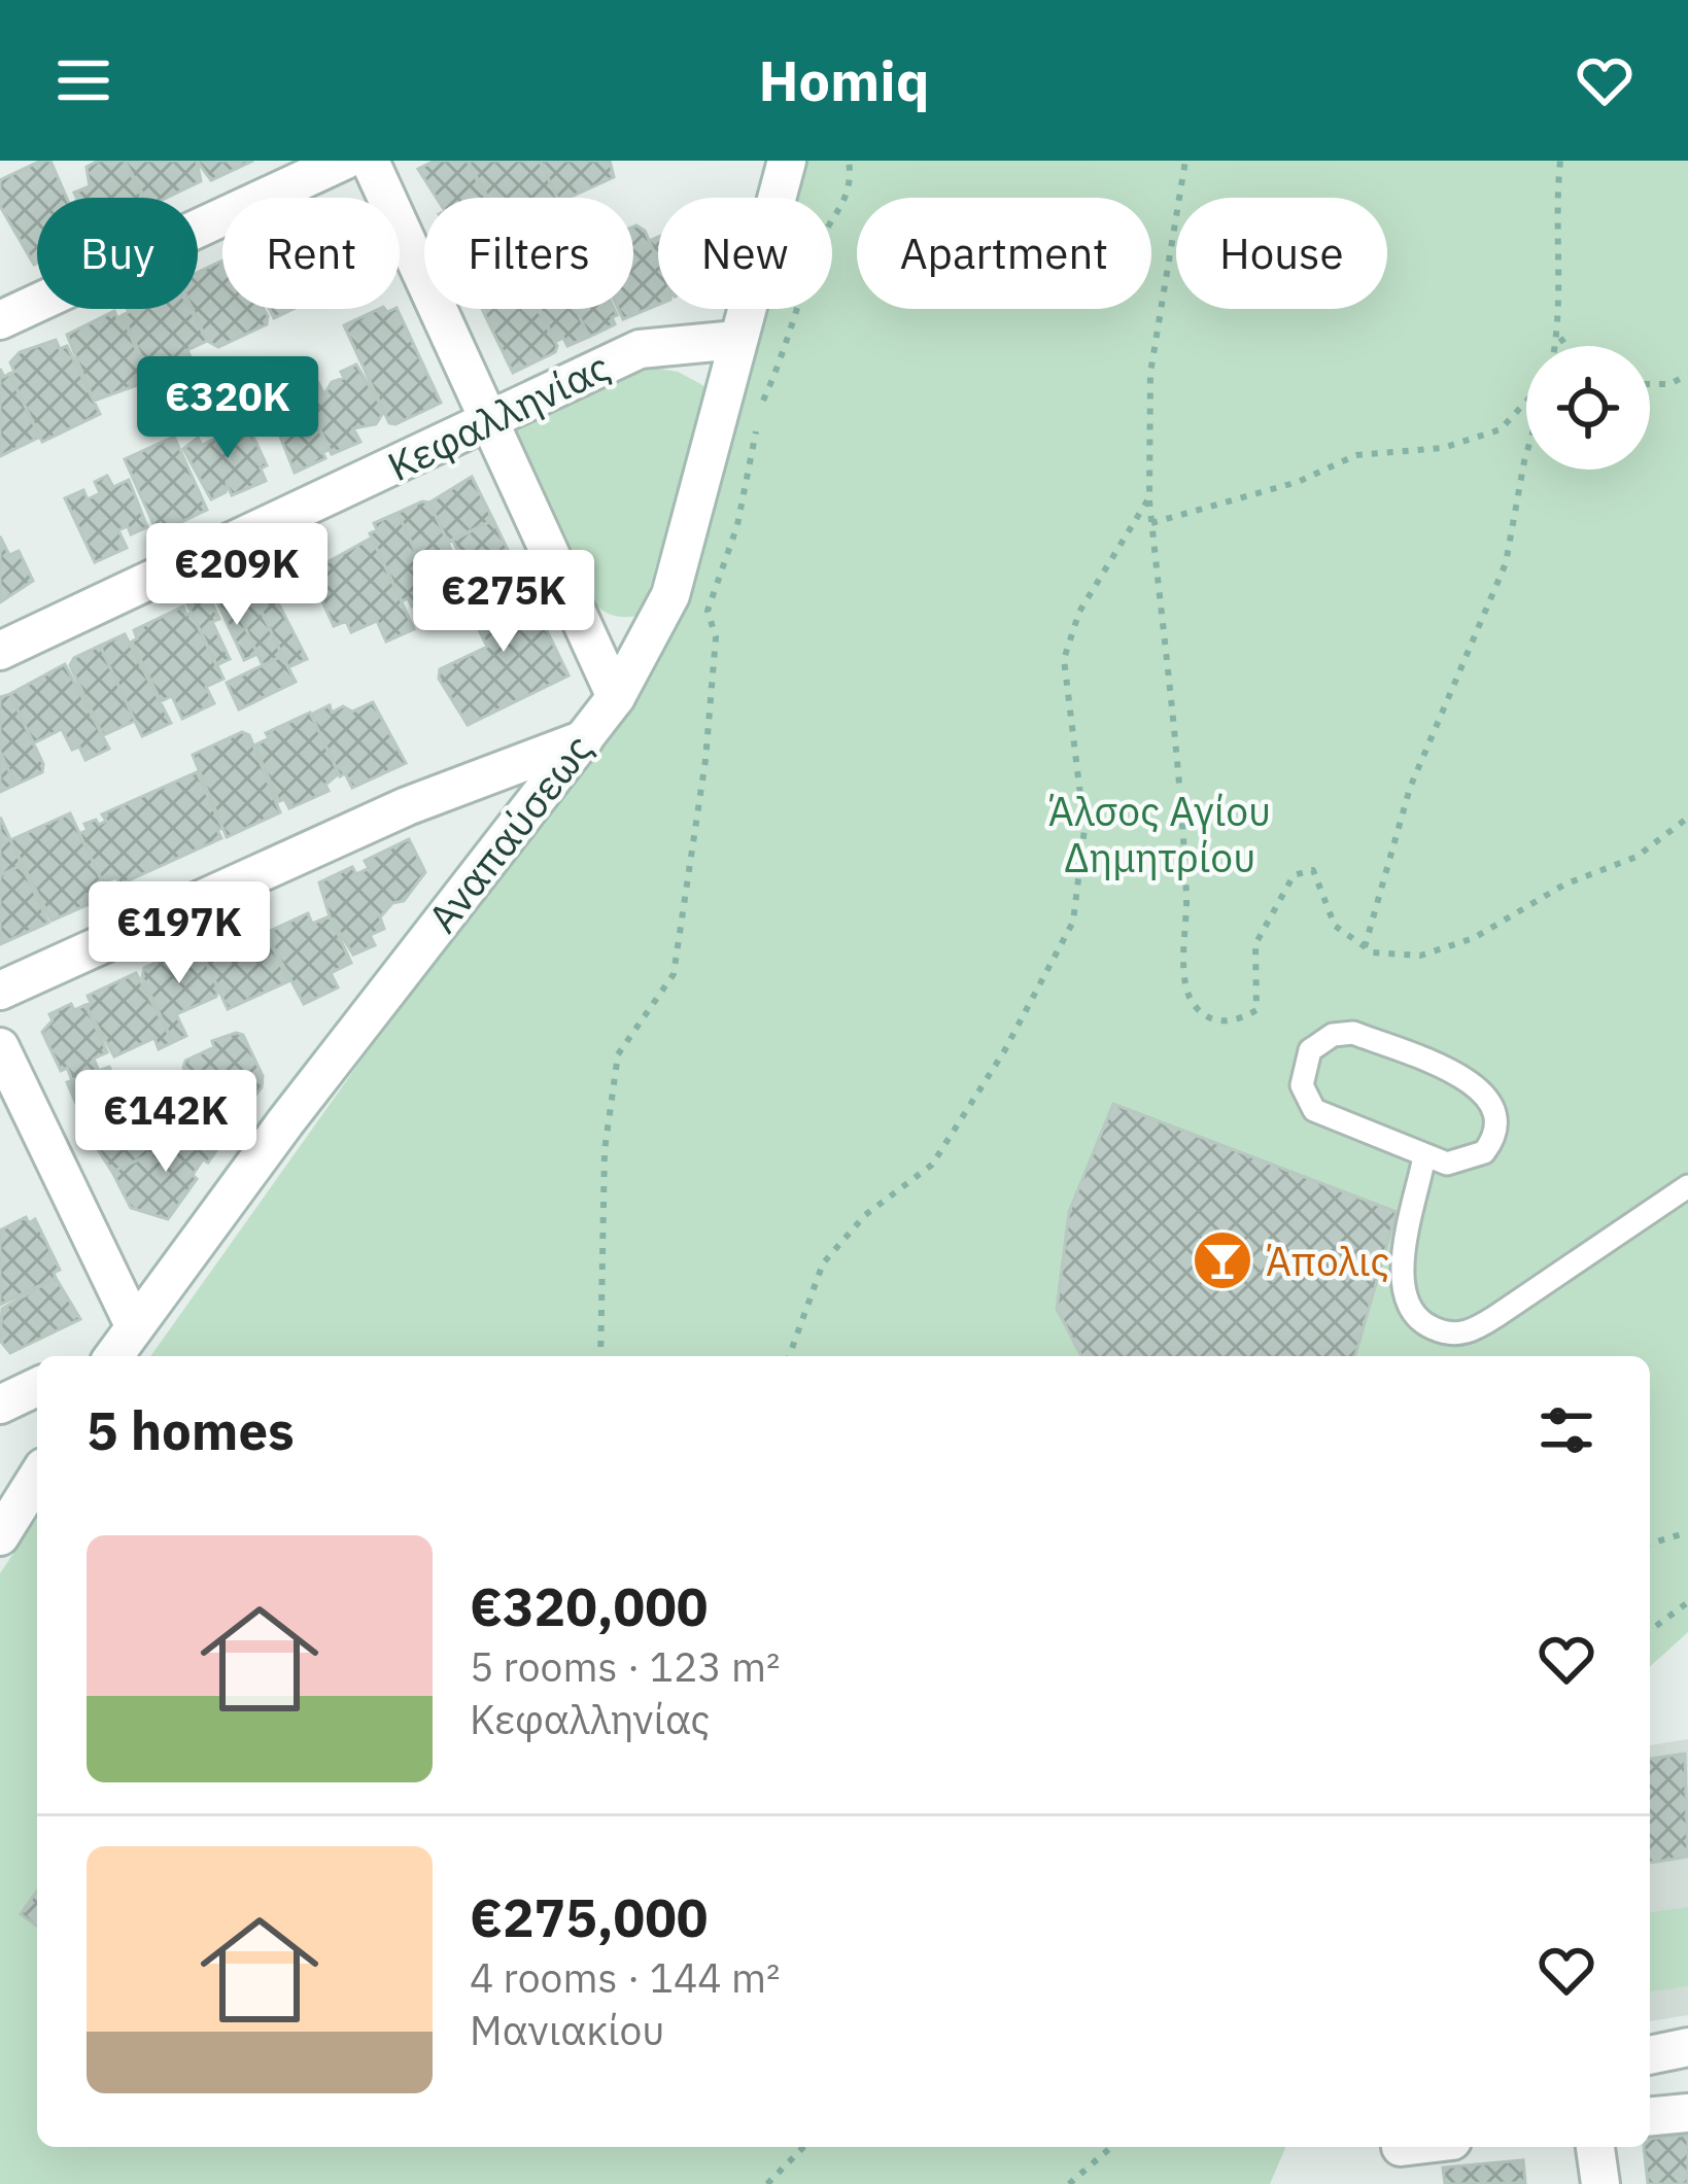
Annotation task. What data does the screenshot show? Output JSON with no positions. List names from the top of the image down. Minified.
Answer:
{"streets":{"street":["Κεφαλληνίας","Αναπαύσεως"]},"crossings":[["Κεφαλληνίας","Αναπαύσεως"]],"parks":["Άλσος Αγίου Δημητρίου"],"places":{"bar":["Άπολις"]},"page":{"header":"Homiq","chip":["Buy","Rent","Filters","New","Apartment","House"],"price":["€320K","€209K","€275K","€197K","€142K"],"heading":"5 homes","list":[{"name":"€320,000","note":"5 rooms · 123 m² · Κεφαλληνίας"},{"name":"€275,000","note":"4 rooms · 144 m² · Μανιακίου"}]}}
